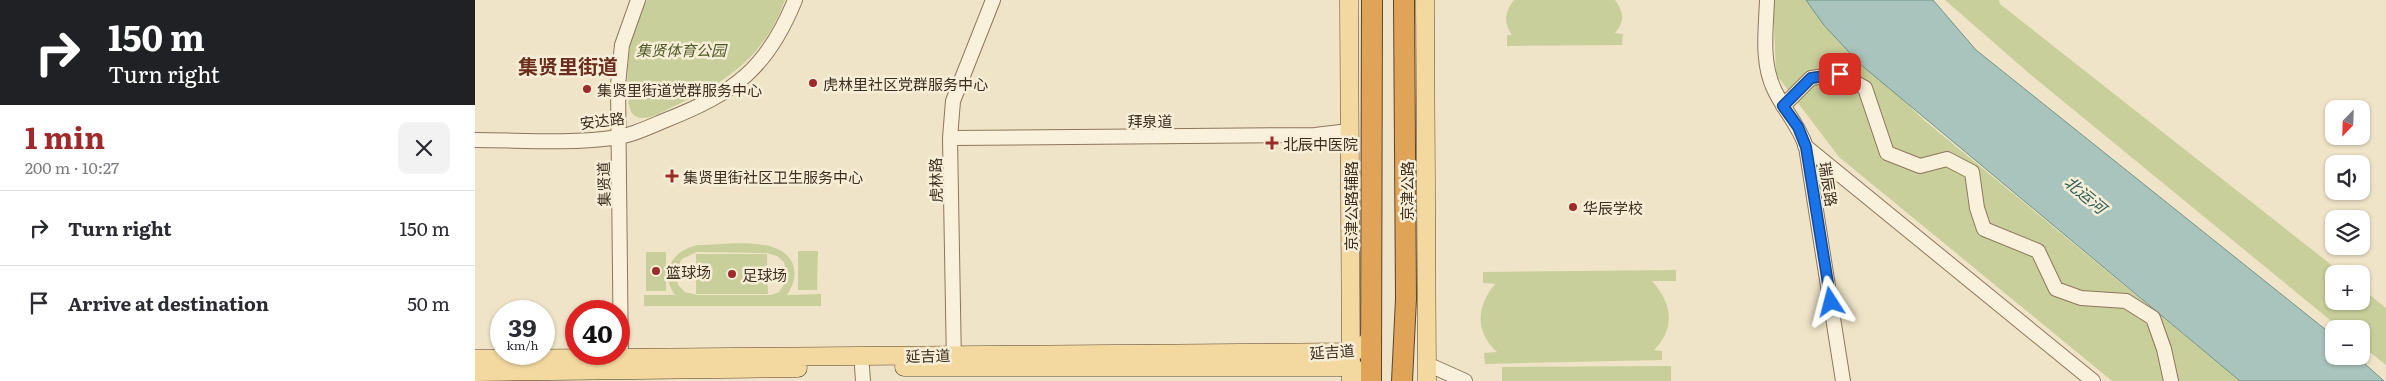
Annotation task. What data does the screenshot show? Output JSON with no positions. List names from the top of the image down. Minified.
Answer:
{"streets":{"highway":["京津公路"],"main road":["京津公路辅路","延吉道"],"street":["安达路","拜泉道","虎林路","集贤道","瑞辰路"]},"crossings":[["安达路","集贤道"],["拜泉道","虎林路"],["拜泉道","京津公路辅路"],["虎林路","延吉道"],["京津公路辅路","延吉道"]],"districts":["集贤里街道"],"water":["北运河"],"parks":["集贤体育公园"],"places":{"other":["虎林里社区党群服务中心","集贤里街道党群服务中心","华辰学校","篮球场","足球场"],"health":["北辰中医院","集贤里街社区卫生服务中心"]},"north":"bottom left","page":{"turn":["150 m","Turn right"],"map_buttons":["+","−"],"heading":["1 min","200 m · 10:27"],"list":[{"name":"Turn right","value":"150 m"},{"name":"Arrive at destination","value":"50 m"}],"speed":"39 km/h","limit":"40"}}
